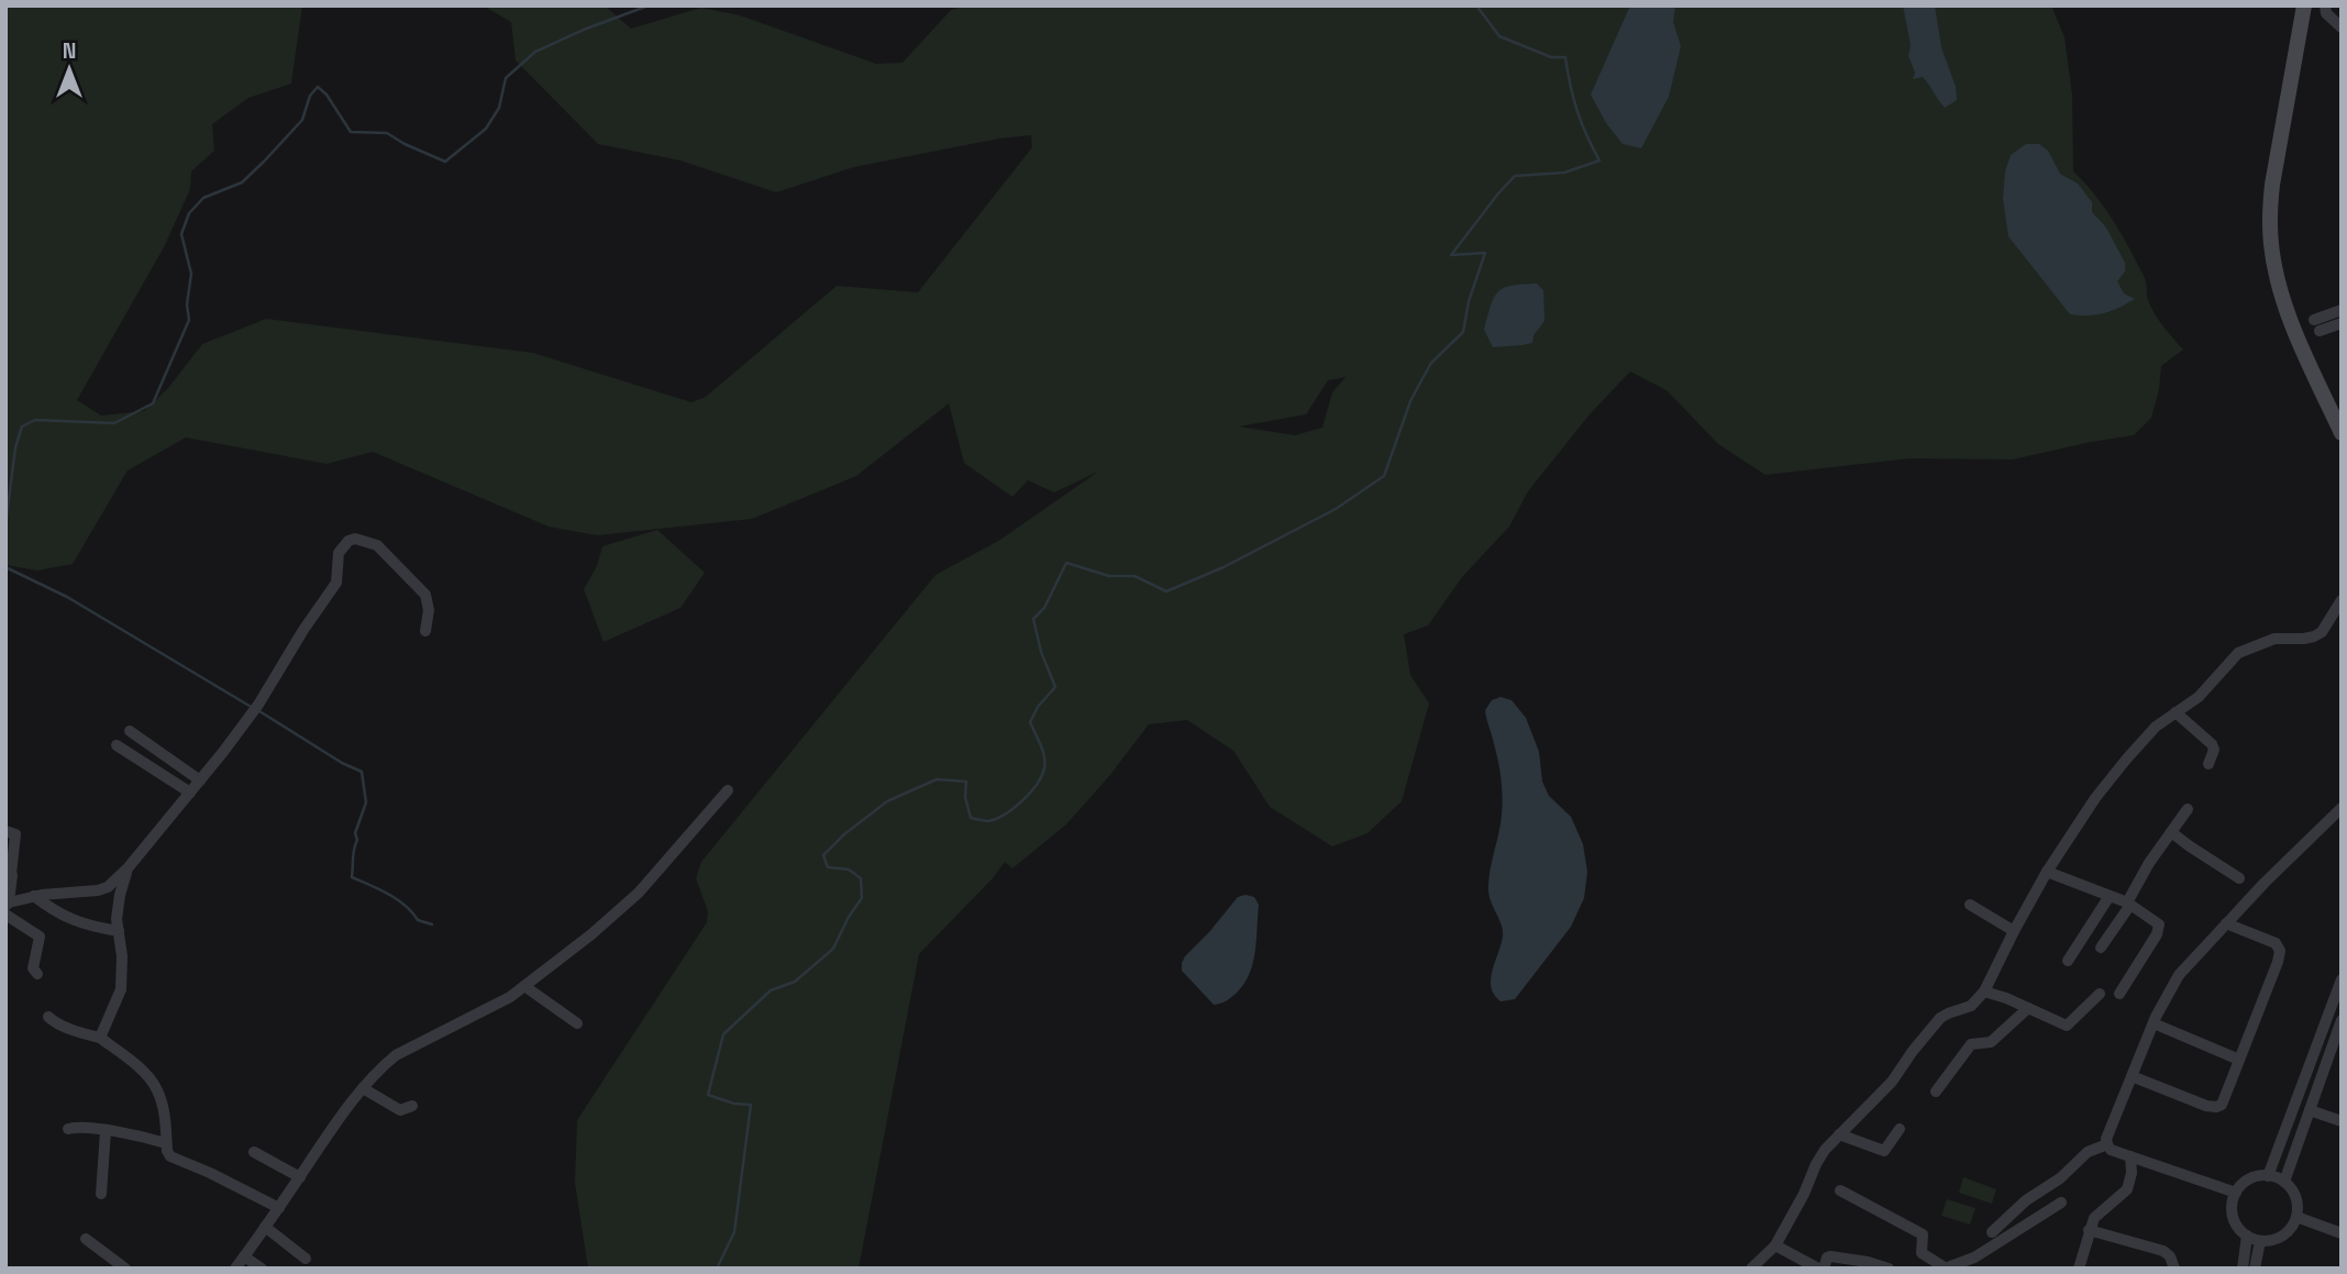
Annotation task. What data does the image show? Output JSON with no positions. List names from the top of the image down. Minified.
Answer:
{"north":"top"}
